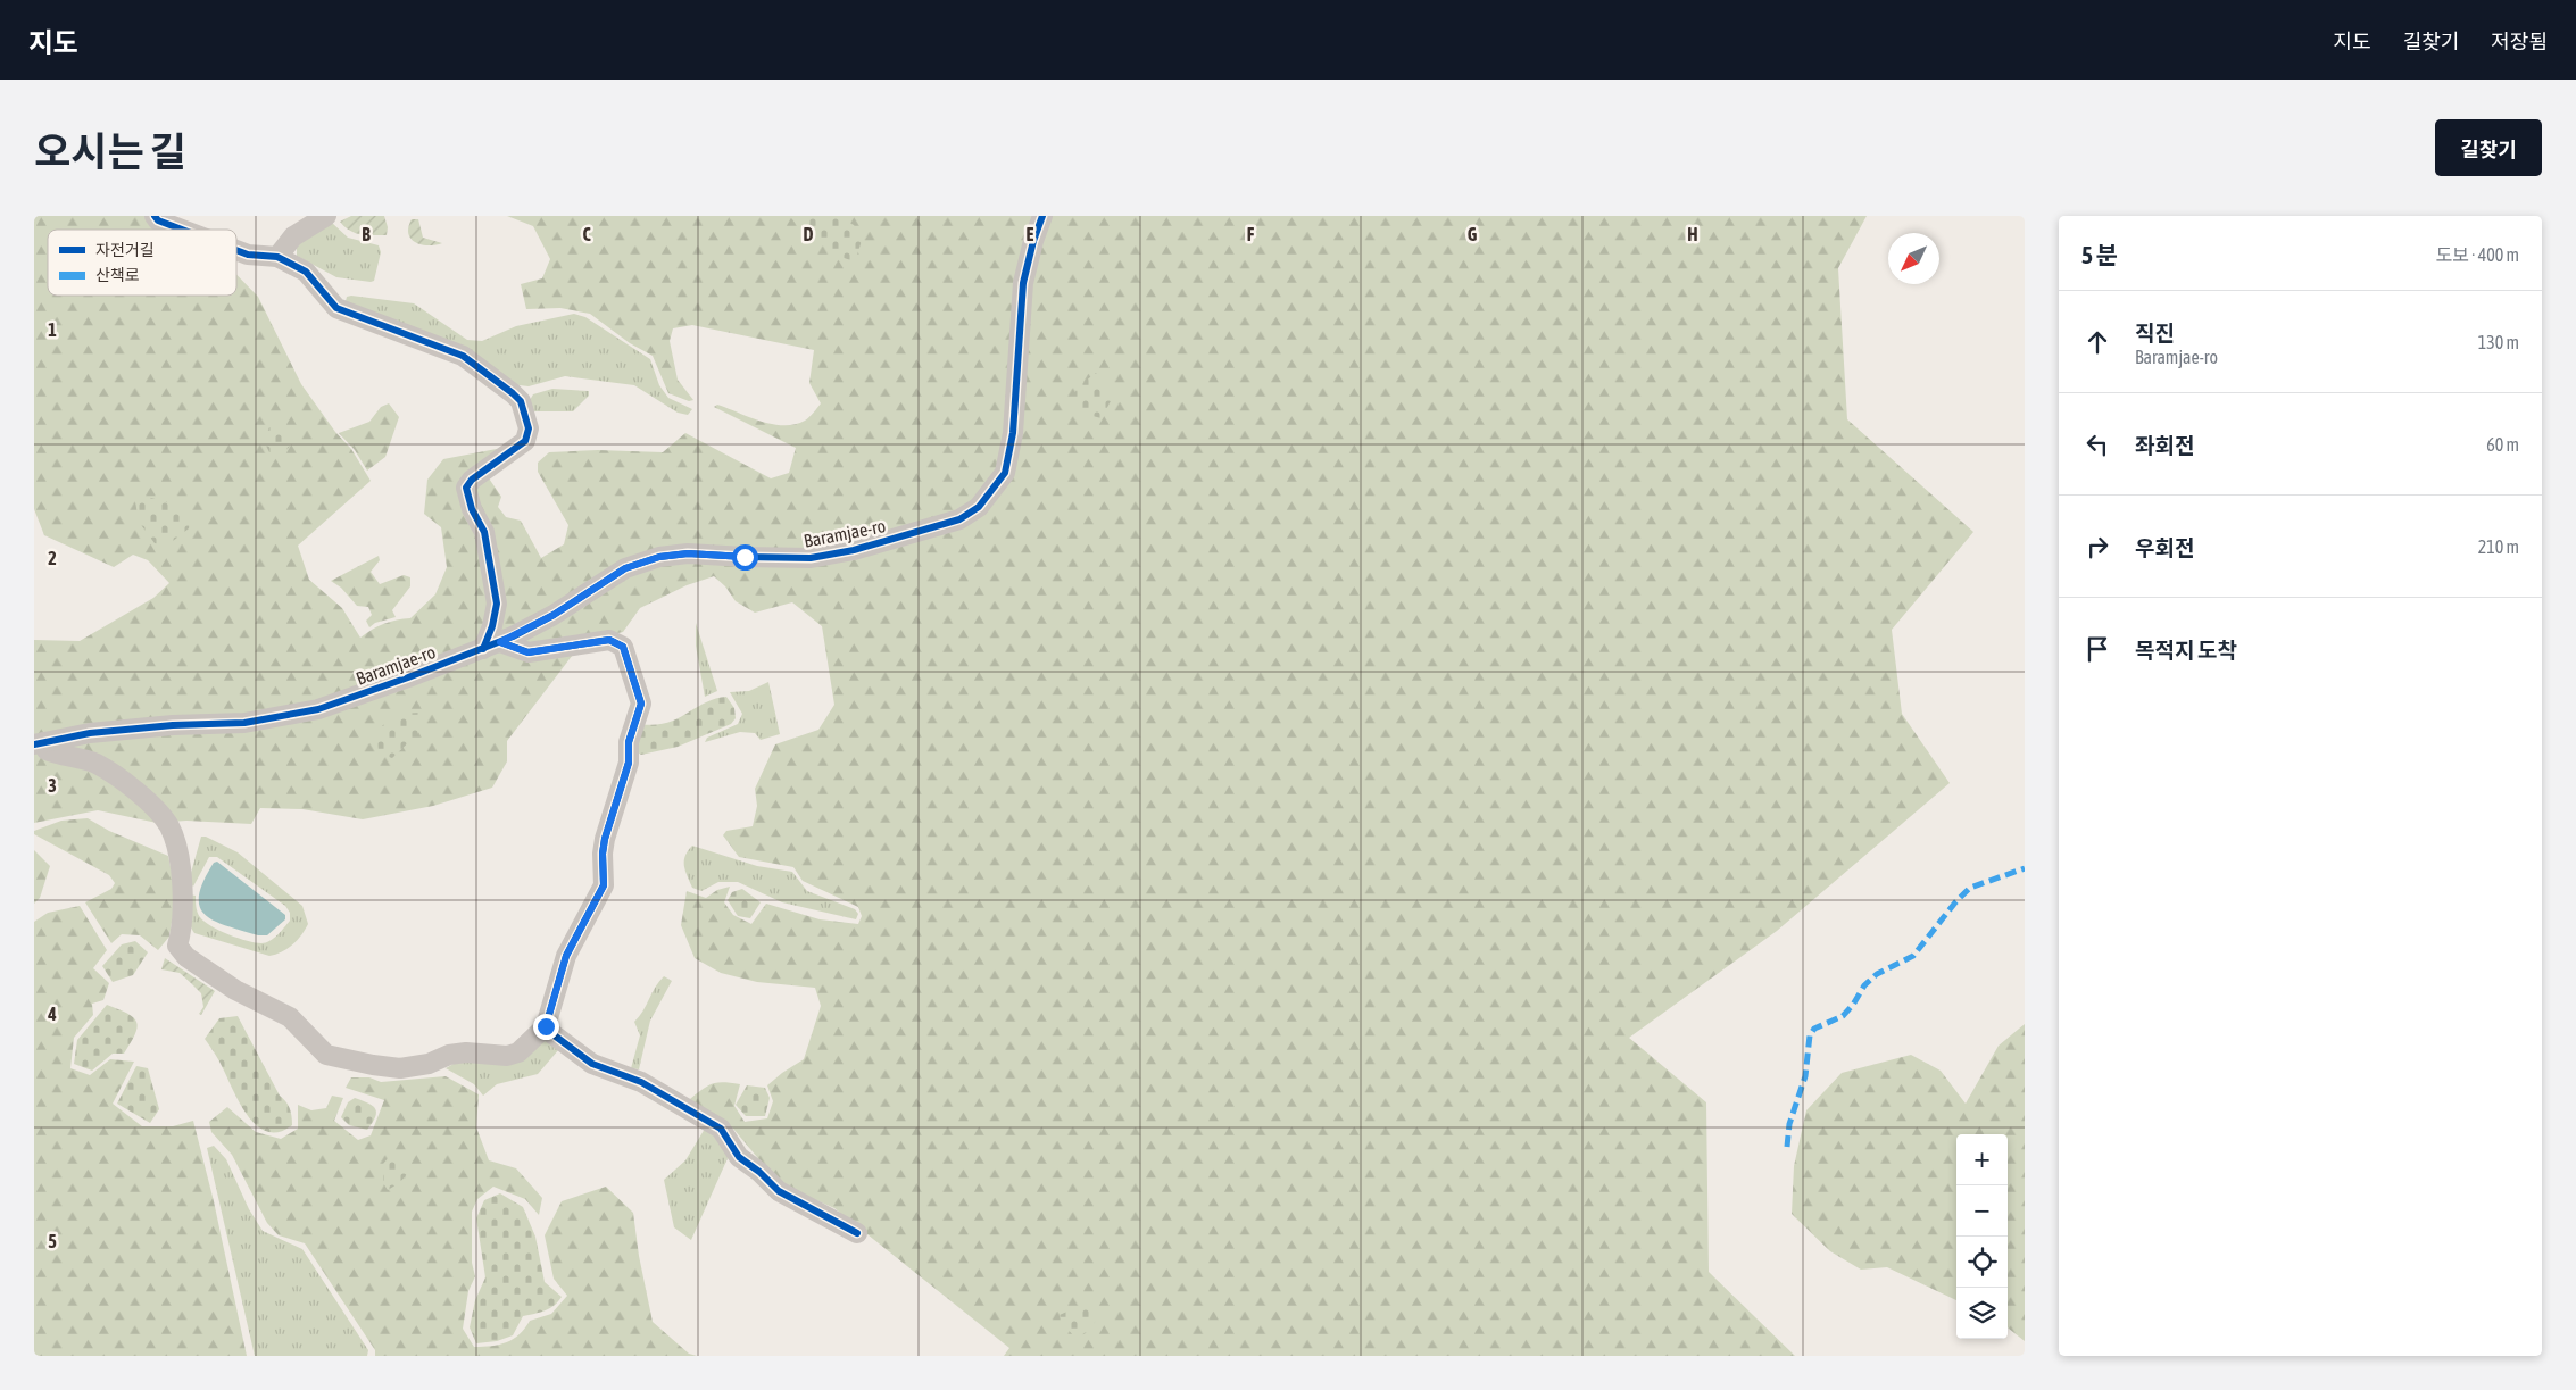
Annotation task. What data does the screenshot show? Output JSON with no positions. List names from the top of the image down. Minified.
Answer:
{"streets":{"street":["Baramjae-ro"]},"legend":["자전거길","산책로"],"north":"bottom left","page":{"header":"지도","nav":["지도","길찾기","저장됨"],"title":"오시는 길","buttons":"길찾기","heading":["5 분","도보 · 400 m"],"list":[["직진","Baramjae-ro","130 m"],["좌회전","60 m"],["우회전","210 m"],"목적지 도착"],"map_buttons":["+","−"]},"grid":{"columns":["B","C","D","E","F","G","H"],"rows":["1","2","3","4","5"]}}
